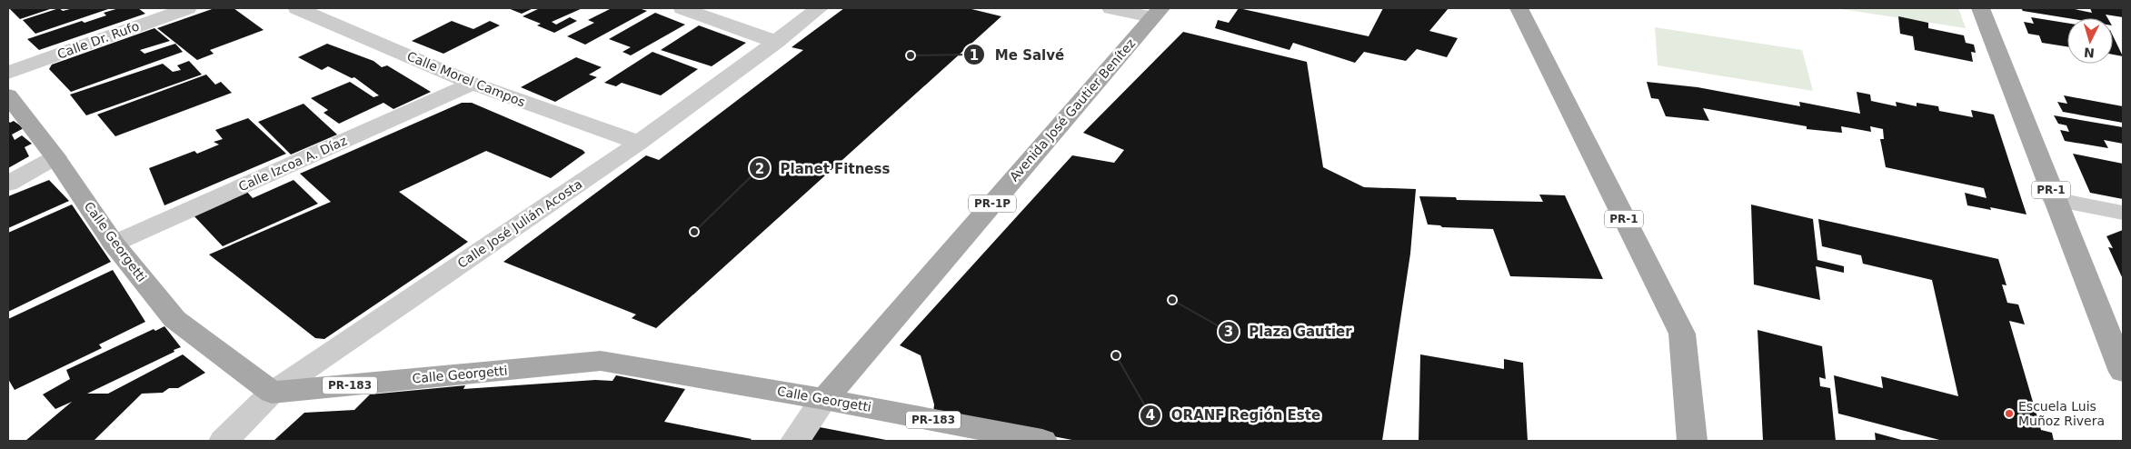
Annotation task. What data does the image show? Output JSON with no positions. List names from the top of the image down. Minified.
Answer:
{"streets":{"main road":["Avenida José Gautier Benítez","PR-1","PR-1P","Calle Georgetti","PR-183"],"street":["Calle Dr. Rufo","Calle Morel Campos","Calle Izcoa A. Díaz","Calle José Julián Acosta"]},"crossings":[["Calle Morel Campos","Calle Izcoa A. Díaz"],["Calle Morel Campos","Calle José Julián Acosta"],["Avenida José Gautier Benítez","Calle Georgetti"],["Calle Izcoa A. Díaz","Calle Georgetti"],["Calle José Julián Acosta","Calle Georgetti"]],"places":["Me Salvé","Planet Fitness","Plaza Gautier","ORANF Región Este","Escuela Luis Muñoz Rivera"],"north":"bottom"}
